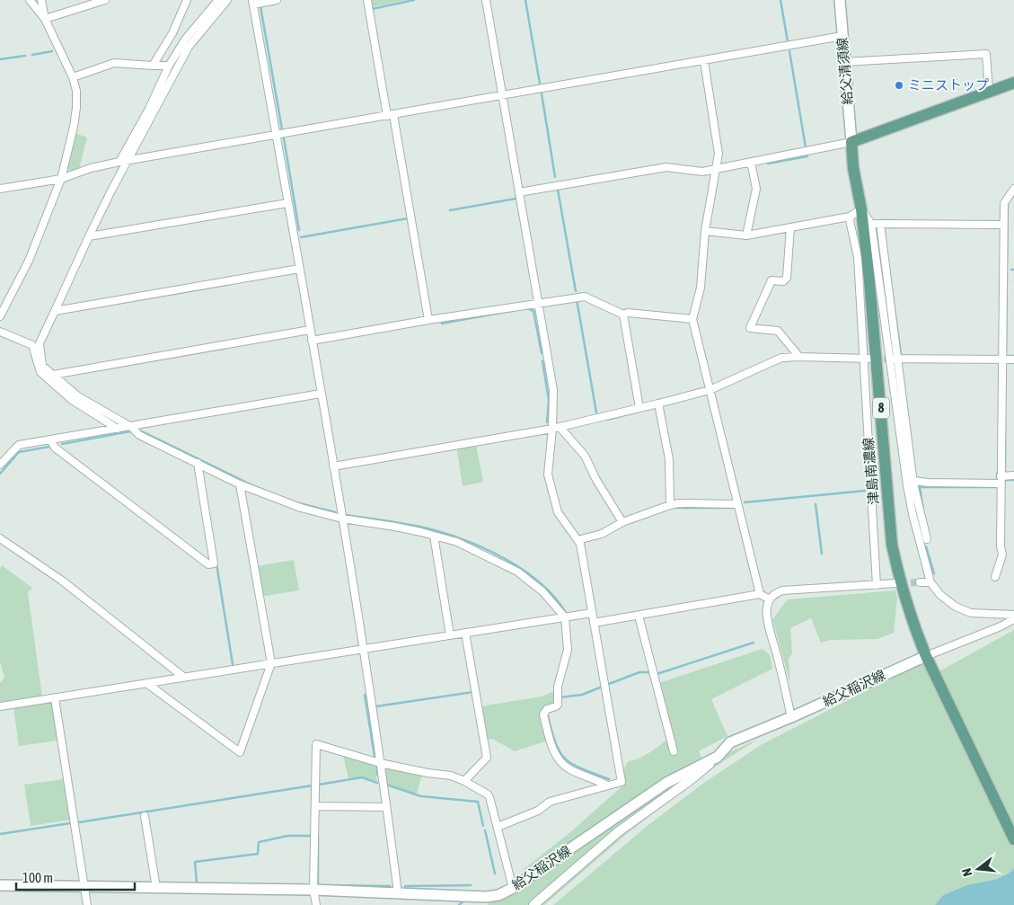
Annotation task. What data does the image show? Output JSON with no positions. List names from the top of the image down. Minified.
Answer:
{"streets":{"main road":["給父清須線","8","津島南濃線","給父稲沢線"]},"crossings":[["給父清須線","津島南濃線"],["津島南濃線","給父稲沢線"]],"places":["ミニストップ"],"scale_bar":"100 m","north":"left"}
